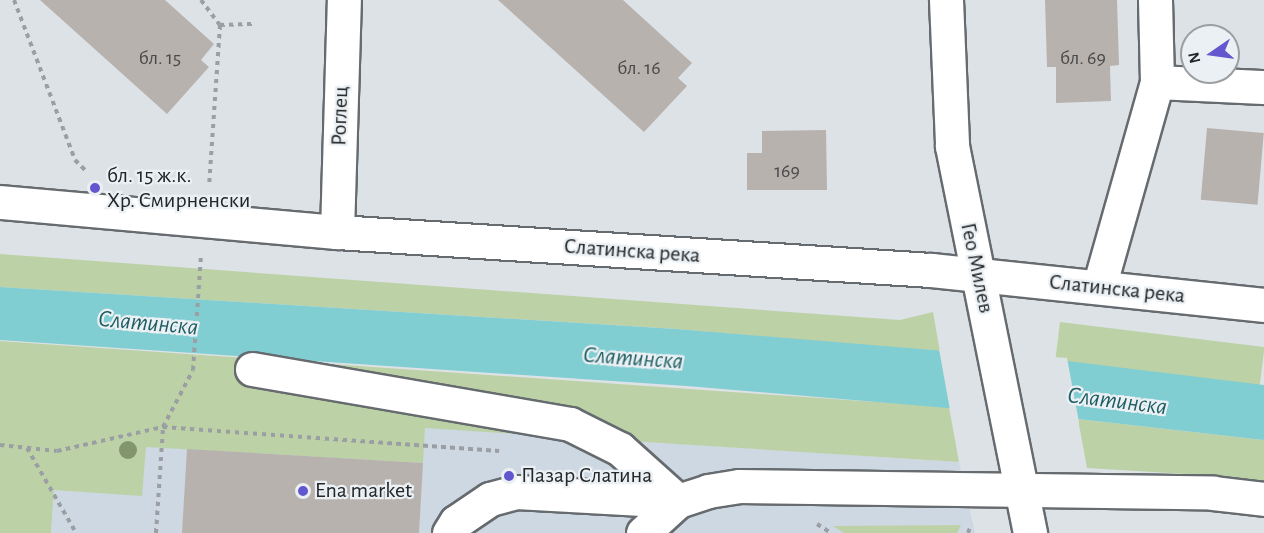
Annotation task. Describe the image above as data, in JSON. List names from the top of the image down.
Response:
{
  "streets": {
    "street": ["Роглец", "Слатинска река", "Гео Милев"]
  },
  "crossings": [
    ["Роглец", "Слатинска река"],
    ["Слатинска река", "Гео Милев"]
  ],
  "water": ["Слатинска"],
  "places": ["бл. 15 ж.к. Хр. Смирненски", "Пазар Слатина", "Ena market"],
  "house_numbers": [
    "бл. 15",
    "бл. 69",
    "бл. 16",
    "169"
  ],
  "north": "left"
}
